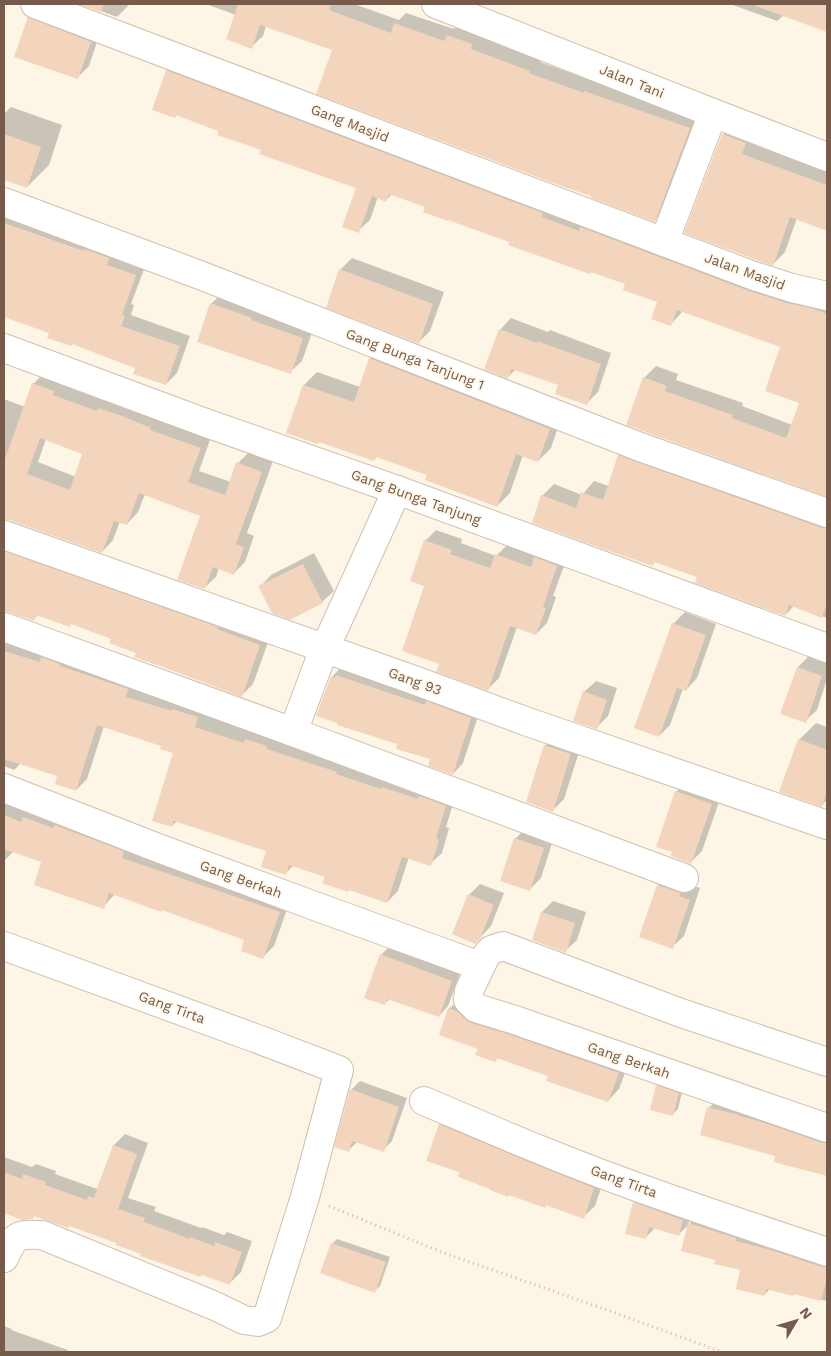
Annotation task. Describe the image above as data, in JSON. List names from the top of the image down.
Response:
{
  "streets": {
    "street": [
      "Jalan Tani",
      "Gang Masjid",
      "Jalan Masjid",
      "Gang Bunga Tanjung 1",
      "Gang Bunga Tanjung",
      "Gang 93",
      "Gang Berkah",
      "Gang Tirta"
    ]
  },
  "crossings": [
    ["Gang Masjid", "Jalan Masjid"]
  ],
  "north": "top right"
}
